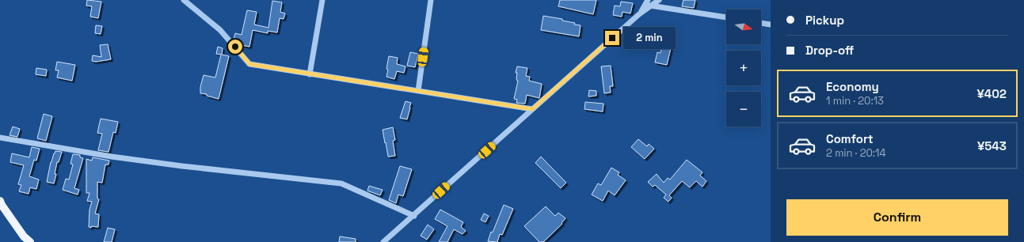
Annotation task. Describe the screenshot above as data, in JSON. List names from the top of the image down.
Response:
{
  "north": "right",
  "page": {
    "banner": ["Pickup", "Drop-off"],
    "map_buttons": ["+", "−"],
    "bubble": "2 min",
    "list": [
      {
        "name": "Economy",
        "note": "1 min · 20:13",
        "value": "¥402"
      },
      {
        "name": "Comfort",
        "note": "2 min · 20:14",
        "value": "¥543"
      }
    ],
    "buttons": "Confirm"
  }
}
